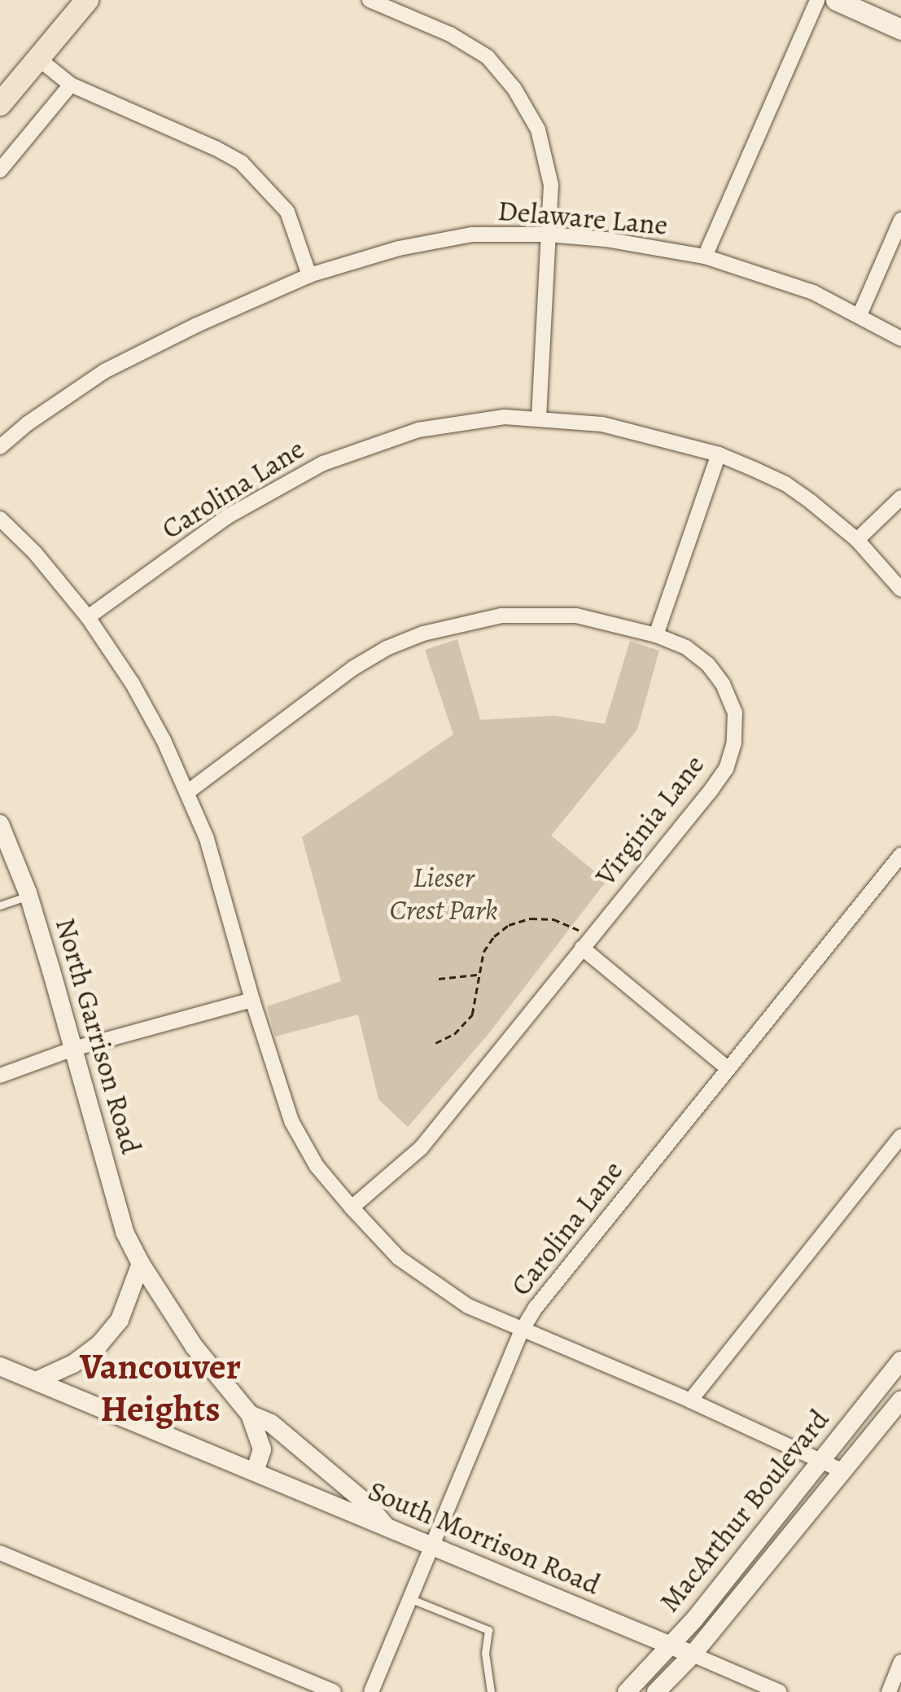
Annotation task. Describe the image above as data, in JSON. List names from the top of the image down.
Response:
{
  "streets": {
    "street": [
      "Delaware Lane",
      "Carolina Lane",
      "Virginia Lane",
      "North Garrison Road",
      "MacArthur Boulevard",
      "South Morrison Road"
    ]
  },
  "crossings": [
    ["Carolina Lane", "South Morrison Road"],
    ["MacArthur Boulevard", "South Morrison Road"]
  ],
  "districts": ["Vancouver Heights"],
  "parks": ["Lieser Crest Park"]
}
